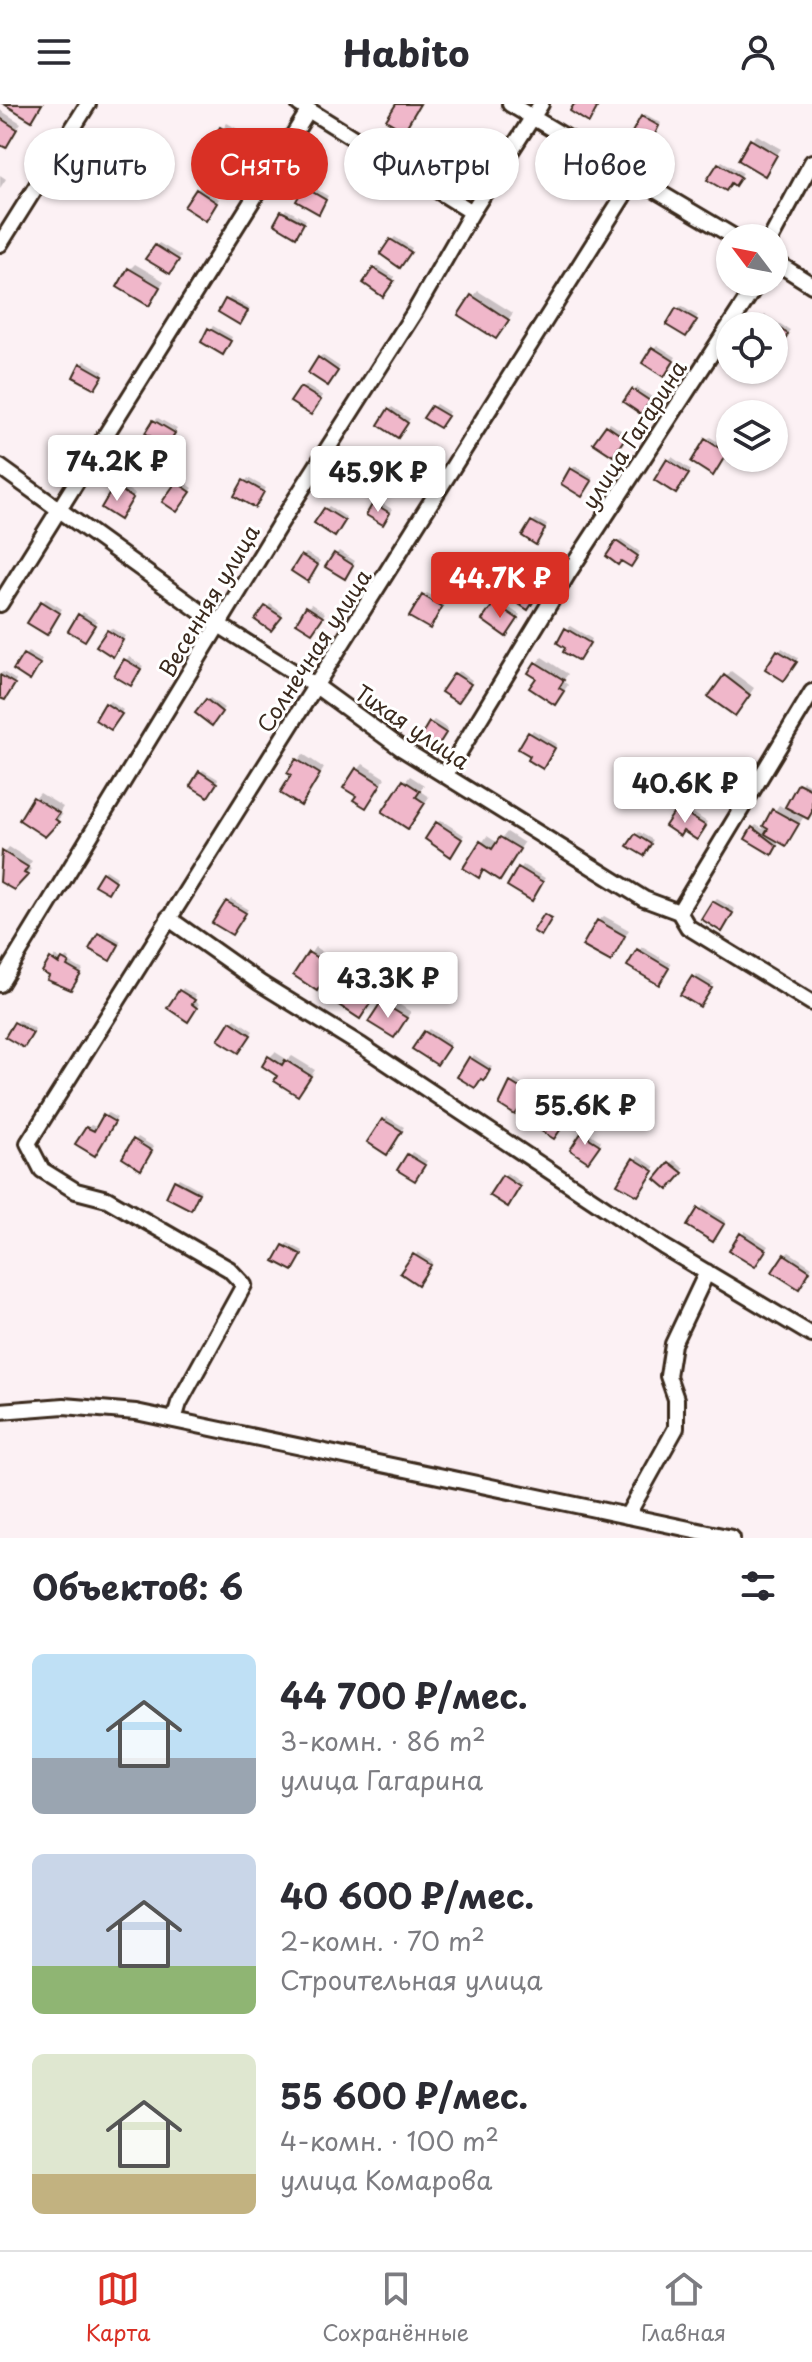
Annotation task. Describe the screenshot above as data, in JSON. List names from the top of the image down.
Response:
{
  "streets": {
    "street": [
      "улица Гагарина",
      "Весенняя улица",
      "Солнечная улица",
      "Тихая улица"
    ]
  },
  "crossings": [
    ["улица Гагарина", "Тихая улица"],
    ["Весенняя улица", "Тихая улица"],
    ["Солнечная улица", "Тихая улица"]
  ],
  "north": "top left",
  "page": {
    "header": "Habito",
    "chip": [
      "Купить",
      "Снять",
      "Фильтры",
      "Новое"
    ],
    "price": [
      "74.2K ₽",
      "45.9K ₽",
      "44.7K ₽",
      "40.6K ₽",
      "43.3K ₽",
      "55.6K ₽"
    ],
    "heading": "Объектов: 6",
    "list": [
      {
        "name": "44 700 ₽/мес.",
        "note": "3-комн. · 86 m² · улица Гагарина"
      },
      {
        "name": "40 600 ₽/мес.",
        "note": "2-комн. · 70 m² · Строительная улица"
      },
      {
        "name": "55 600 ₽/мес.",
        "note": "4-комн. · 100 m² · улица Комарова"
      }
    ],
    "tabs": ["Карта", "Сохранённые", "Главная"]
  }
}
